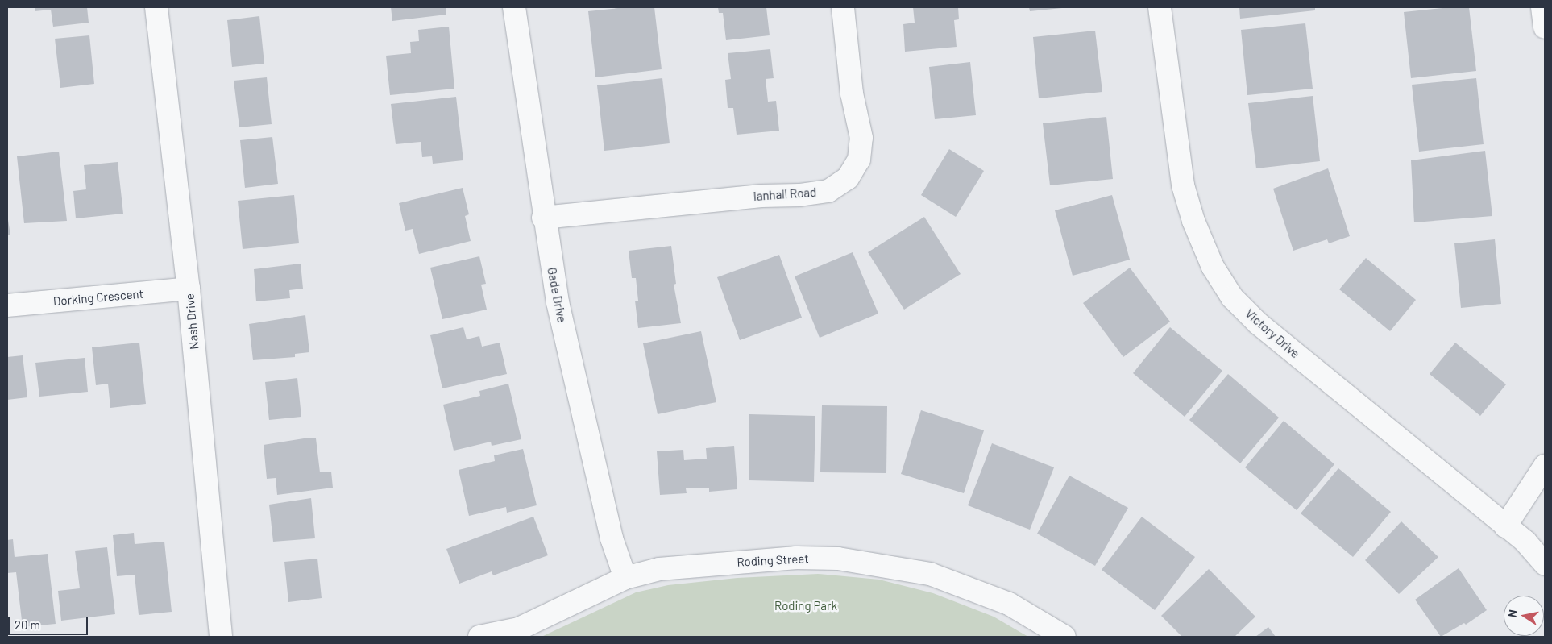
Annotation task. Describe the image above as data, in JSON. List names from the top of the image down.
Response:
{
  "streets": {
    "street": [
      "Ianhall Road",
      "Gade Drive",
      "Dorking Crescent",
      "Nash Drive",
      "Victory Drive",
      "Roding Street"
    ]
  },
  "crossings": [
    ["Ianhall Road", "Gade Drive"],
    ["Gade Drive", "Roding Street"],
    ["Dorking Crescent", "Nash Drive"]
  ],
  "parks": ["Roding Park"],
  "scale_bar": "20 m",
  "north": "left"
}
